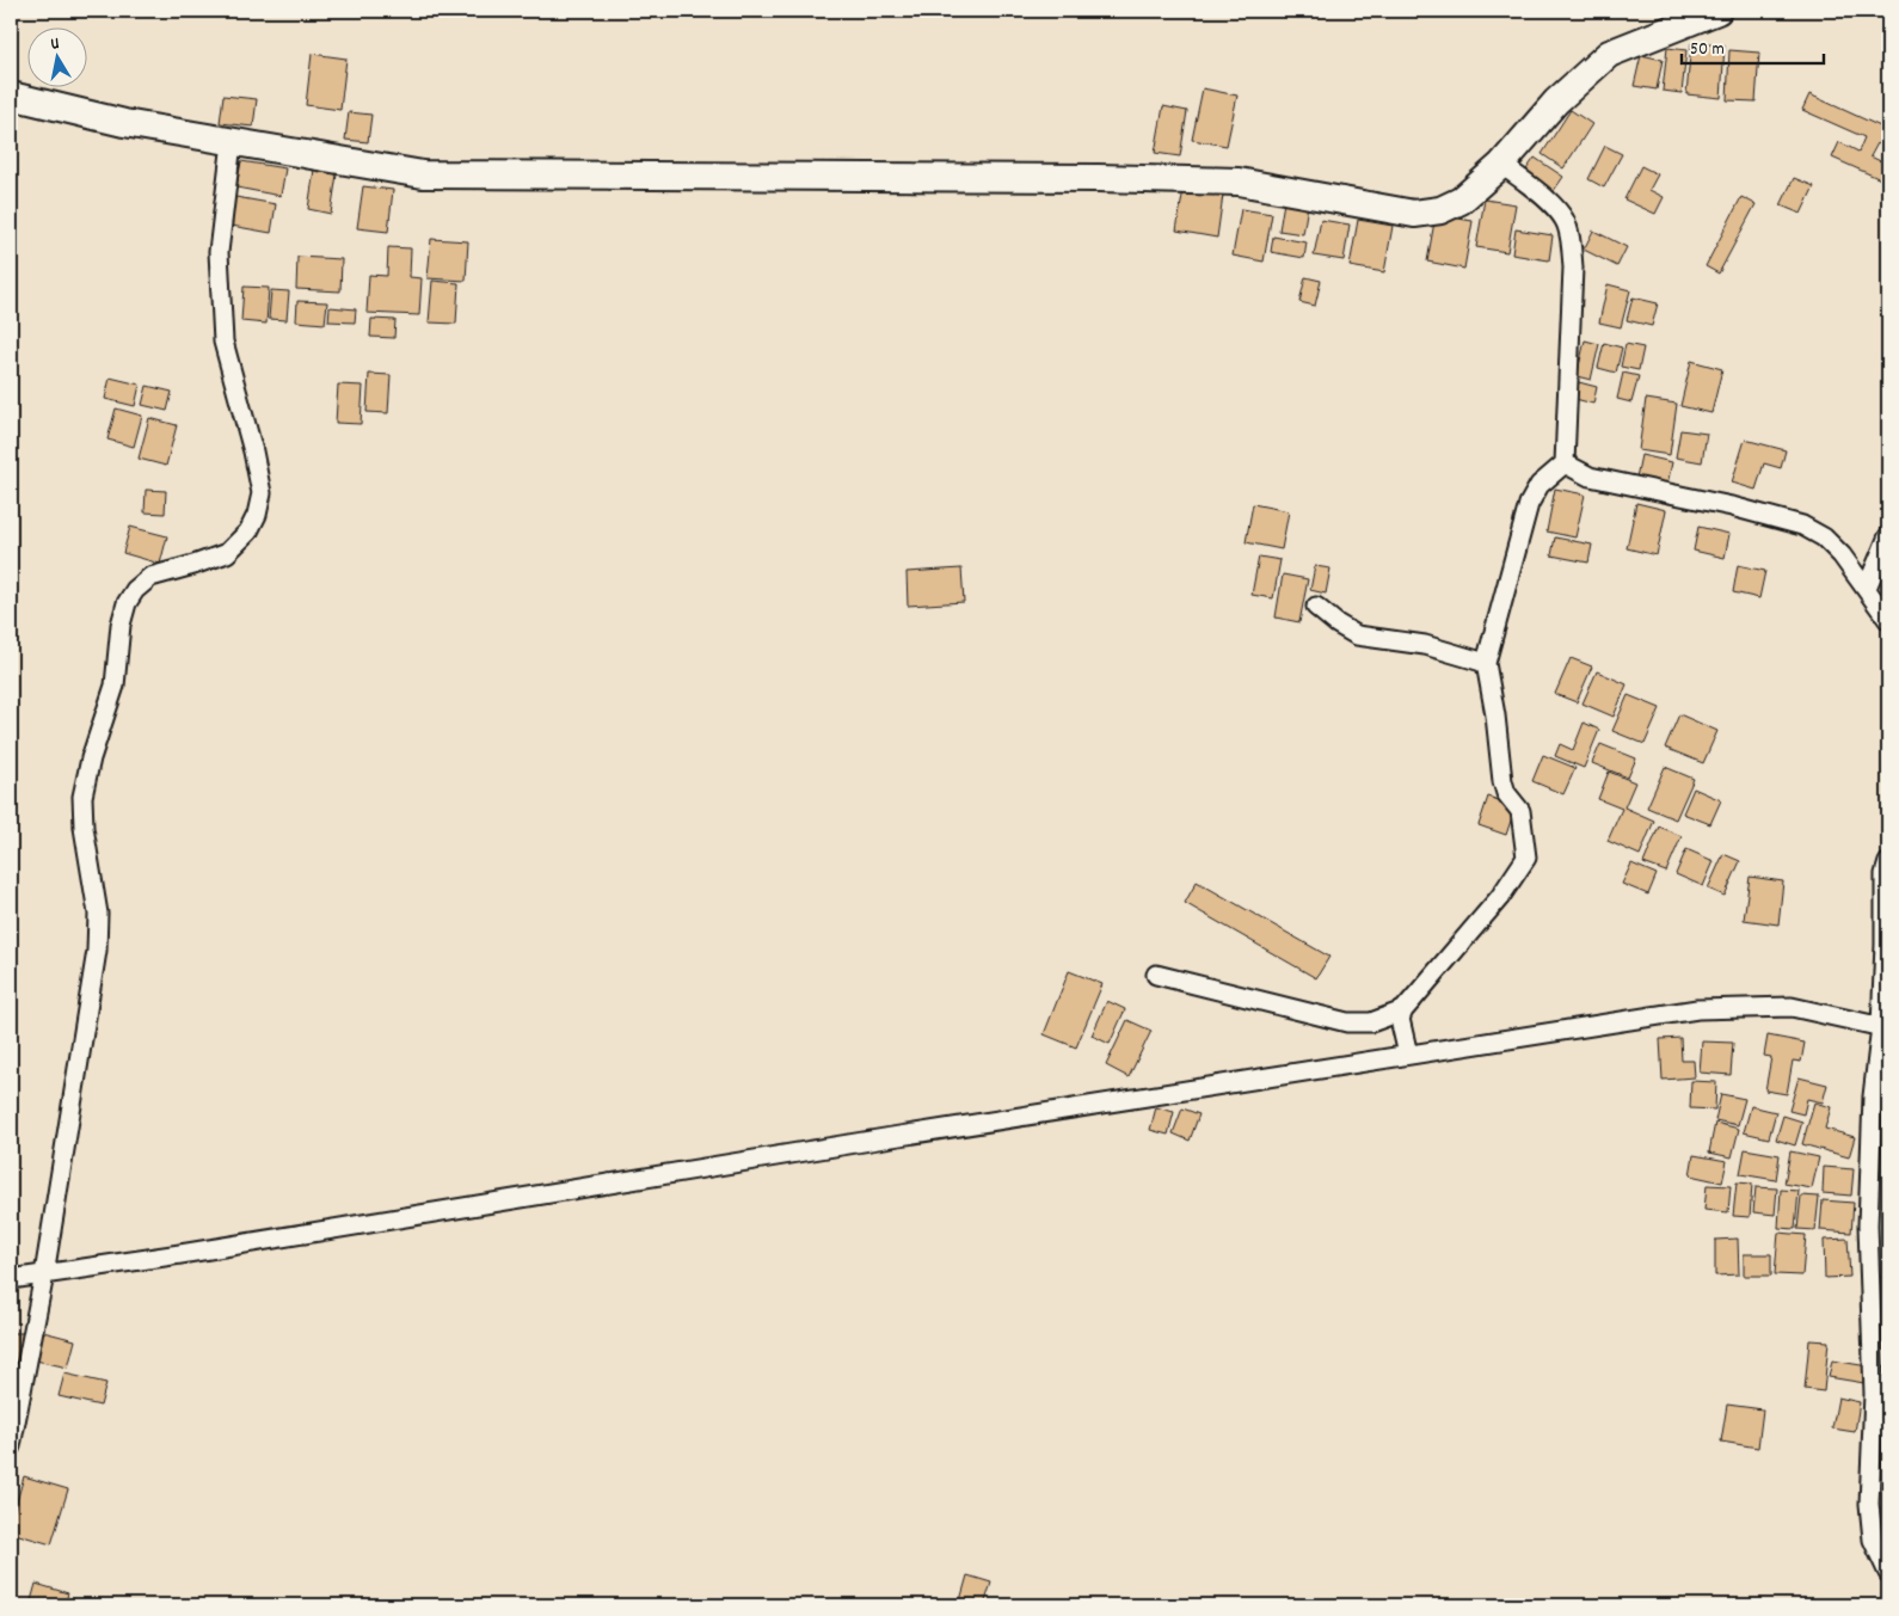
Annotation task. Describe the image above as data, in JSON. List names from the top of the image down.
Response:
{
  "scale_bar": "50 m",
  "north": "top"
}
